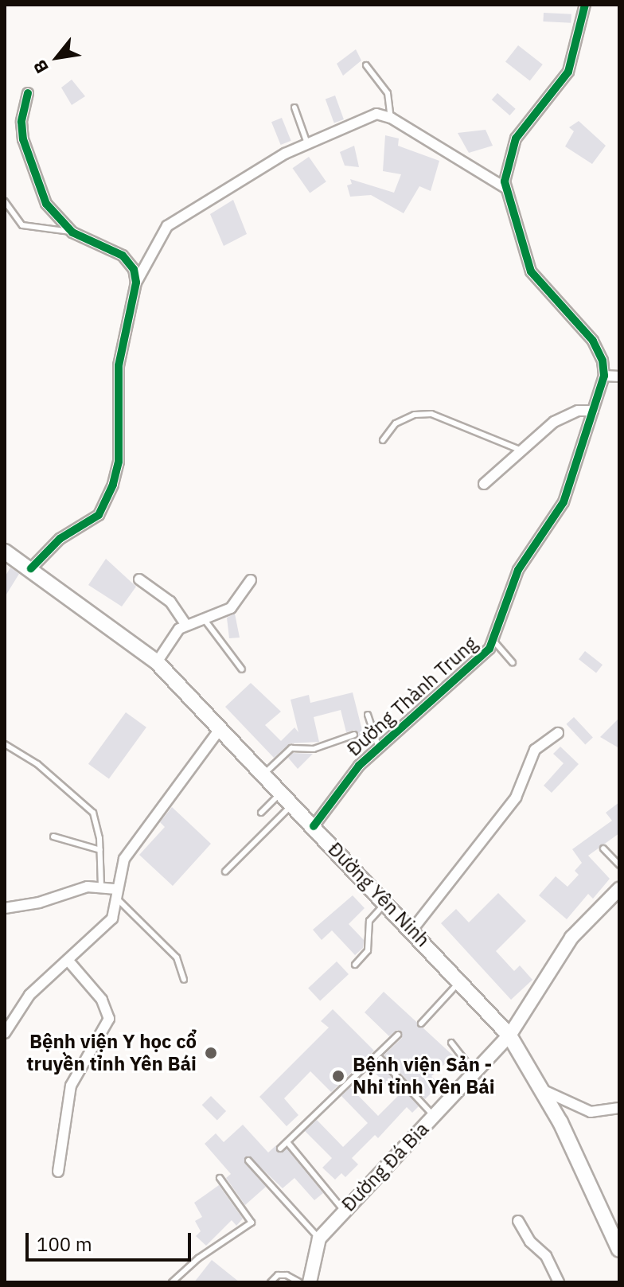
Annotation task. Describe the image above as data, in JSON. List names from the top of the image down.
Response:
{
  "streets": {
    "main road": ["Đường Yên Ninh"],
    "street": ["Đường Thành Trung", "Đường Đá Bia"]
  },
  "crossings": [
    ["Đường Thành Trung", "Đường Yên Ninh"],
    ["Đường Yên Ninh", "Đường Đá Bia"]
  ],
  "places": ["Bệnh viện Y học cổ truyền tỉnh Yên Bái", "Bệnh viện Sản - Nhi tỉnh Yên Bái"],
  "scale_bar": "100 m",
  "north": "bottom left"
}
